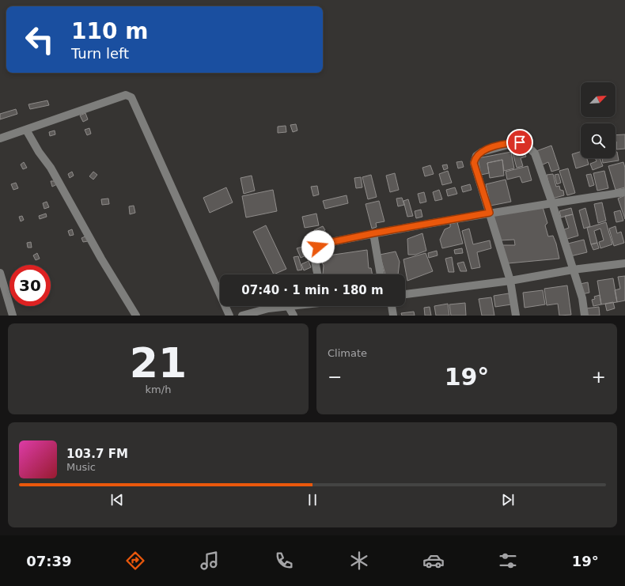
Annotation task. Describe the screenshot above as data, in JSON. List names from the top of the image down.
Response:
{
  "north": "top right",
  "page": {
    "turn": ["110 m", "Turn left"],
    "limit": "30",
    "trip": "07:40 · 1 min · 180 m",
    "tile": [
      ["21", "km/h"],
      "Climate"
    ],
    "heat": ["−", "19°", "+"],
    "song": ["103.7 FM", "Music"],
    "tabs": ["07:39", "19°"]
  }
}
